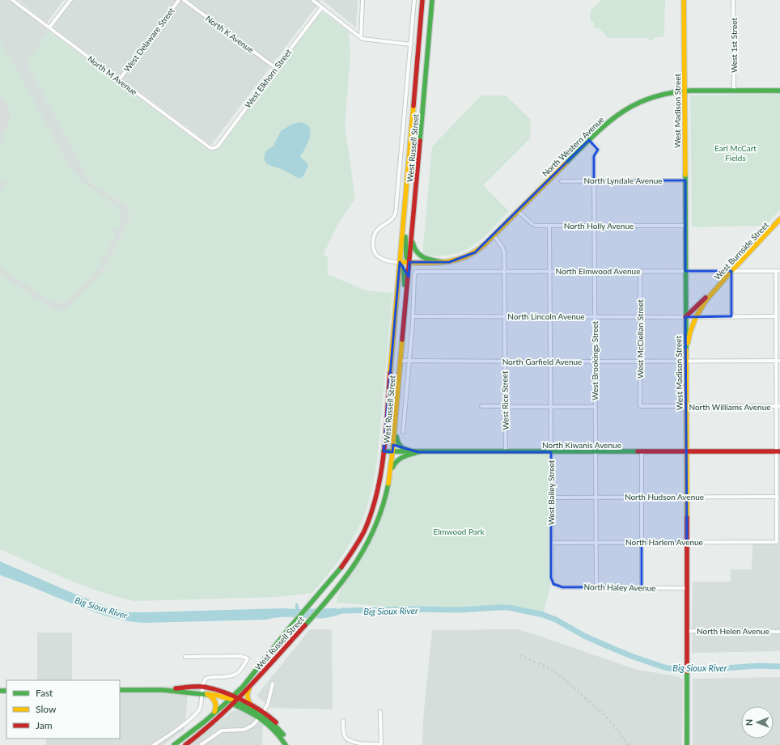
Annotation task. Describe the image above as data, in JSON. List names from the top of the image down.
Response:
{
  "streets": {
    "main road": [
      "West Madison Street",
      "North Western Avenue",
      "West Russell Street",
      "West Burnside Street",
      "North Kiwanis Avenue"
    ],
    "street": [
      "North K Avenue",
      "West Delaware Street",
      "West 1st Street",
      "North M Avenue",
      "West Elkhorn Street",
      "North Lyndale Avenue",
      "North Holly Avenue",
      "North Elmwood Avenue",
      "North Lincoln Avenue",
      "West McClellan Street",
      "West Brookings Street",
      "North Garfield Avenue",
      "West Rice Street",
      "North Williams Avenue",
      "West Bailey Street",
      "North Hudson Avenue",
      "North Harlem Avenue",
      "North Haley Avenue",
      "North Helen Avenue"
    ]
  },
  "crossings": [
    ["North K Avenue", "West Elkhorn Street"],
    ["West Delaware Street", "North M Avenue"],
    ["West 1st Street", "North Western Avenue"],
    ["North M Avenue", "West Elkhorn Street"],
    ["West Madison Street", "North Western Avenue"],
    ["West Madison Street", "North Lyndale Avenue"],
    ["West Madison Street", "North Holly Avenue"],
    ["West Madison Street", "West Burnside Street"],
    ["West Madison Street", "North Elmwood Avenue"],
    ["West Madison Street", "North Lincoln Avenue"],
    ["West Madison Street", "North Garfield Avenue"],
    ["West Madison Street", "North Williams Avenue"],
    ["West Madison Street", "North Kiwanis Avenue"],
    ["West Madison Street", "North Hudson Avenue"],
    ["West Madison Street", "North Harlem Avenue"],
    ["West Madison Street", "North Haley Avenue"],
    ["West Madison Street", "North Helen Avenue"],
    ["North Western Avenue", "West Russell Street"],
    ["North Western Avenue", "North Holly Avenue"],
    ["North Western Avenue", "West Brookings Street"],
    ["North Western Avenue", "West Rice Street"],
    ["West Russell Street", "North Elmwood Avenue"],
    ["West Russell Street", "North Lincoln Avenue"],
    ["West Russell Street", "North Garfield Avenue"],
    ["West Russell Street", "North Kiwanis Avenue"],
    ["North Lyndale Avenue", "West Brookings Street"],
    ["North Holly Avenue", "West Brookings Street"],
    ["North Holly Avenue", "West Bailey Street"],
    ["West Burnside Street", "North Elmwood Avenue"],
    ["West Burnside Street", "North Lincoln Avenue"],
    ["North Elmwood Avenue", "West McClellan Street"],
    ["North Elmwood Avenue", "West Brookings Street"],
    ["North Elmwood Avenue", "West Rice Street"],
    ["North Elmwood Avenue", "West Bailey Street"],
    ["North Lincoln Avenue", "West McClellan Street"],
    ["North Lincoln Avenue", "West Brookings Street"],
    ["North Lincoln Avenue", "West Rice Street"],
    ["North Lincoln Avenue", "West Bailey Street"],
    ["West McClellan Street", "North Garfield Avenue"],
    ["West McClellan Street", "North Williams Avenue"],
    ["West Brookings Street", "North Garfield Avenue"],
    ["West Brookings Street", "North Kiwanis Avenue"],
    ["West Brookings Street", "North Hudson Avenue"],
    ["West Brookings Street", "North Harlem Avenue"],
    ["West Brookings Street", "North Haley Avenue"],
    ["North Garfield Avenue", "West Rice Street"],
    ["North Garfield Avenue", "West Bailey Street"],
    ["West Rice Street", "North Kiwanis Avenue"],
    ["North Kiwanis Avenue", "West Bailey Street"],
    ["West Bailey Street", "North Hudson Avenue"],
    ["West Bailey Street", "North Harlem Avenue"],
    ["West Bailey Street", "North Haley Avenue"],
    ["North Hudson Avenue", "North Harlem Avenue"]
  ],
  "water": ["Big Sioux River"],
  "parks": ["Earl McCart Fields", "Elmwood Park"],
  "legend": ["Fast", "Slow", "Jam"],
  "north": "left"
}
